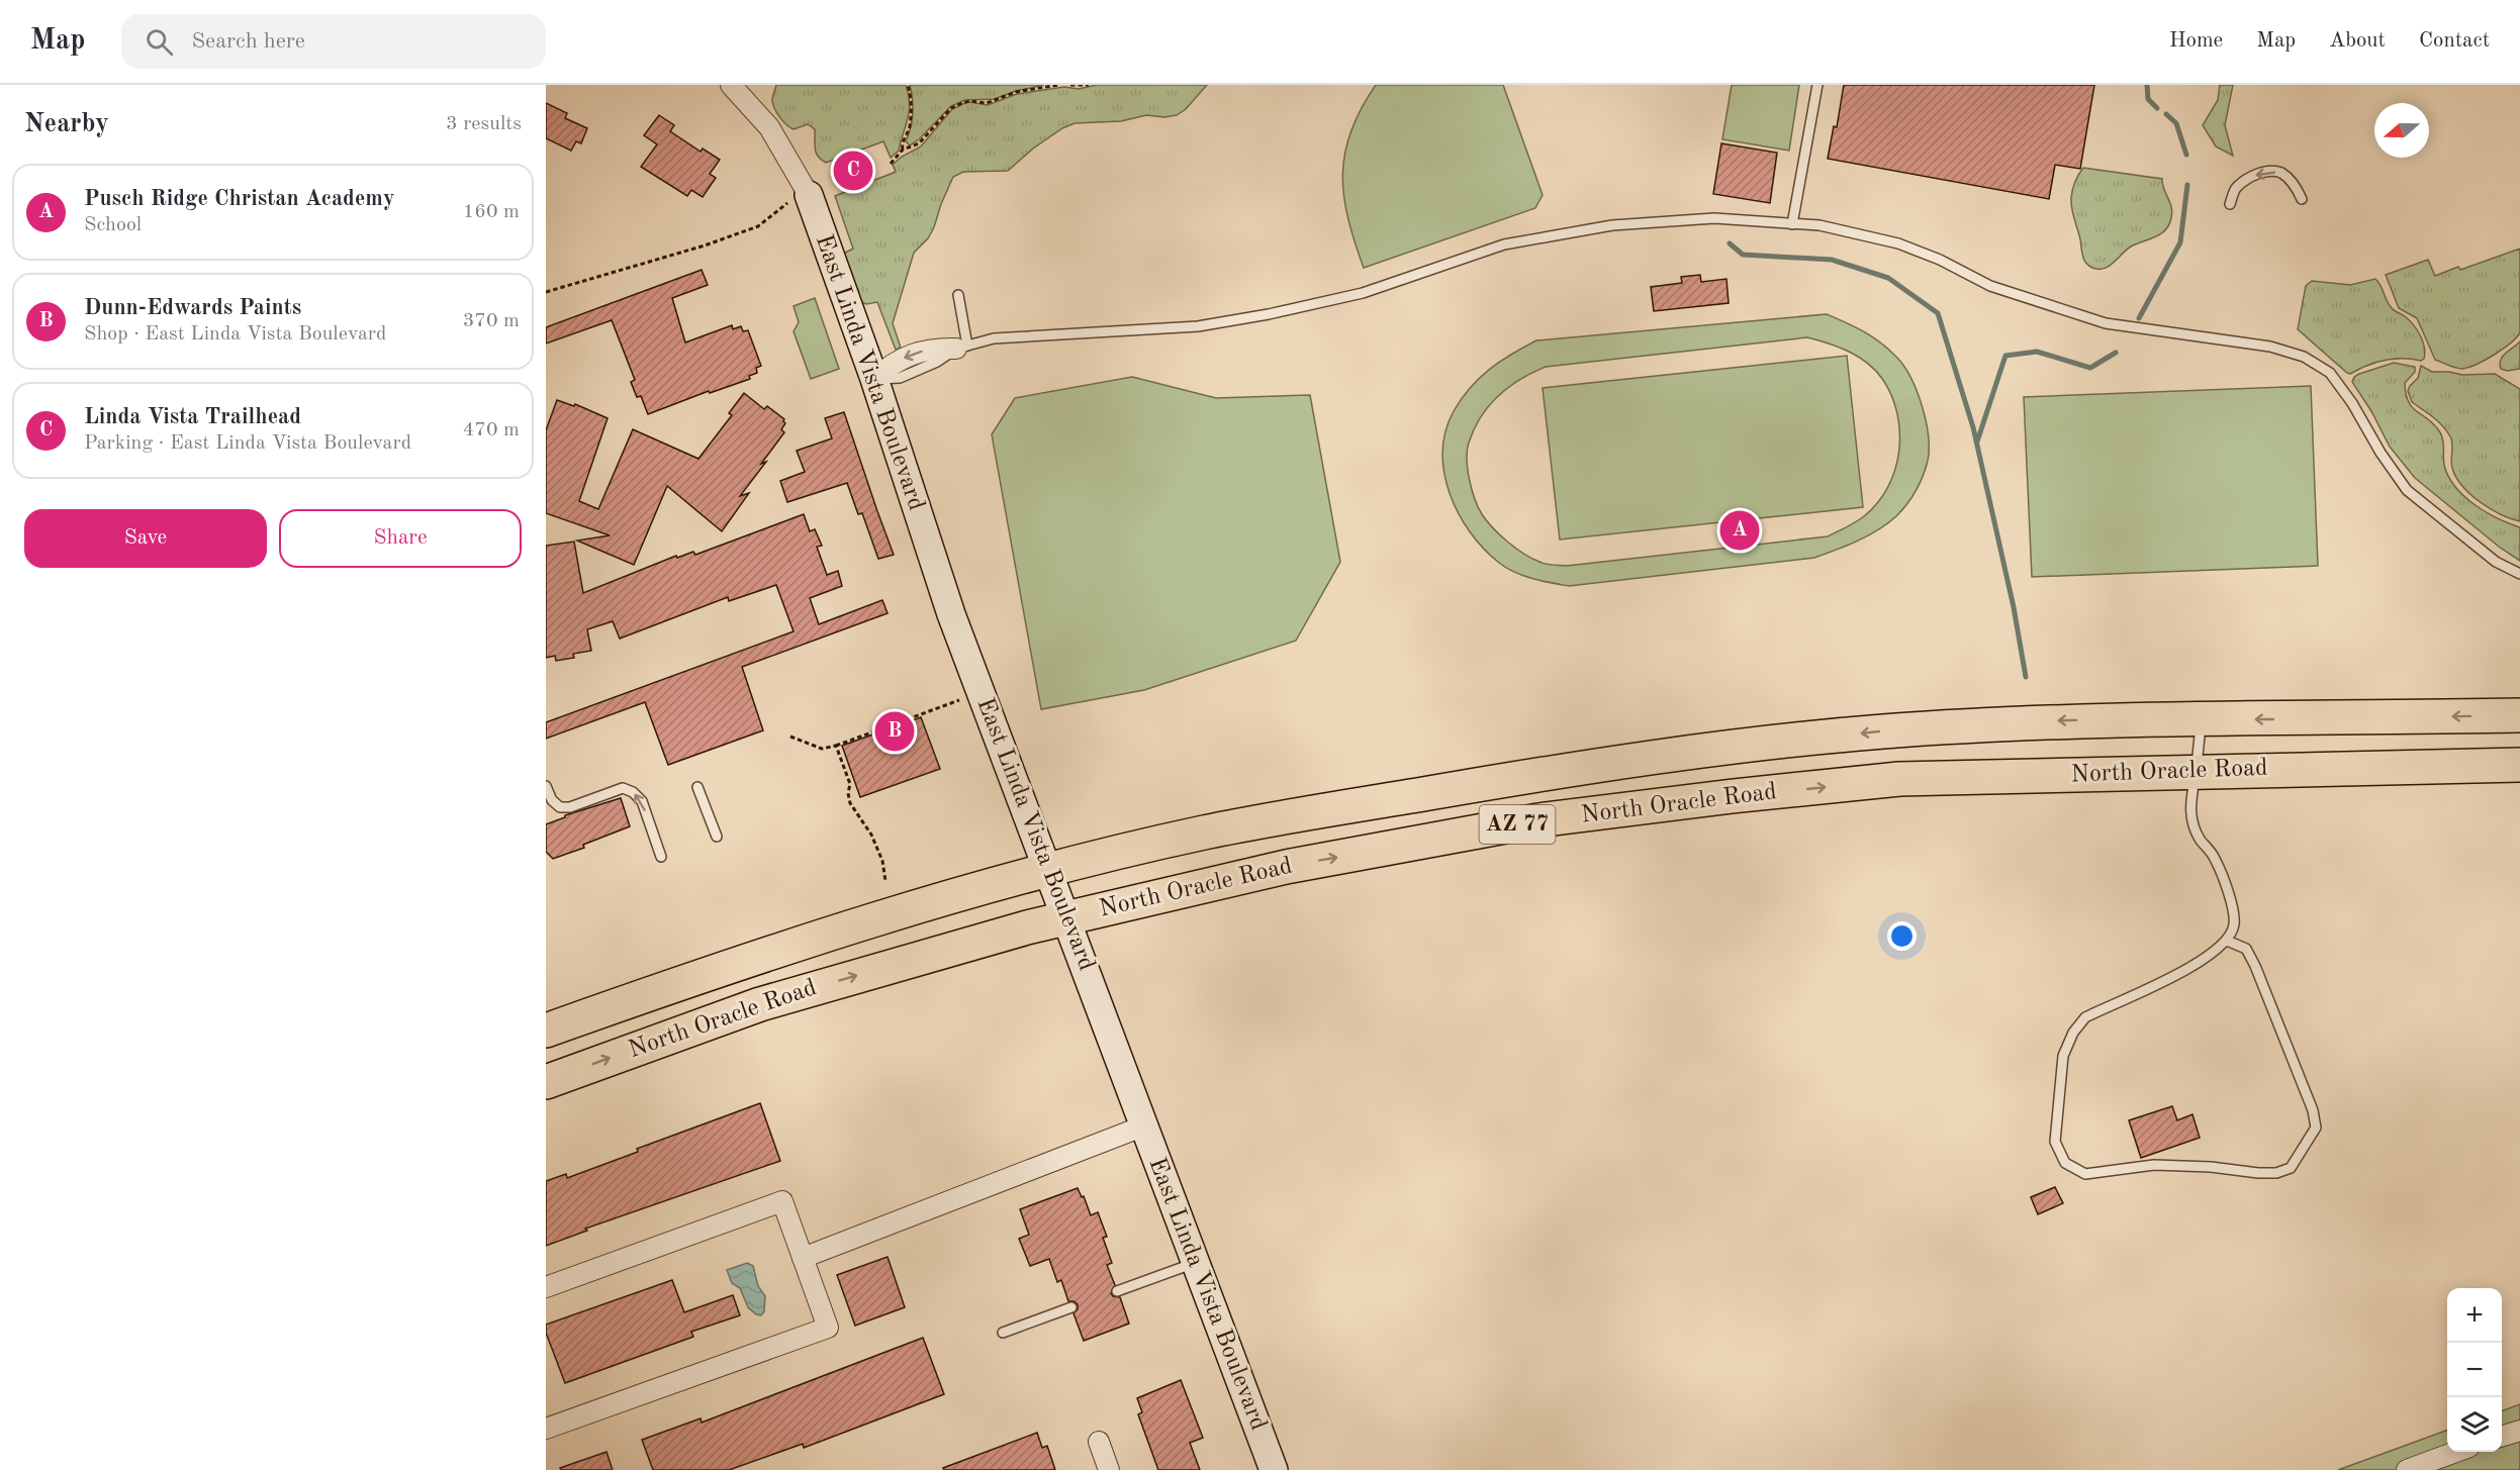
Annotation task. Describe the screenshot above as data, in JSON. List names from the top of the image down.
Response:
{
  "streets": {
    "highway": ["North Oracle Road", "AZ 77"],
    "street": ["East Linda Vista Boulevard"]
  },
  "crossings": [
    ["East Linda Vista Boulevard", "North Oracle Road"]
  ],
  "north": "left",
  "page": {
    "header": "Map",
    "search": "Search here",
    "nav": [
      "Home",
      "Map",
      "About",
      "Contact"
    ],
    "heading": ["Nearby", "3 results"],
    "pins": ["C", "A", "B"],
    "list": [
      {
        "mark": "A",
        "name": "Pusch Ridge Christan Academy",
        "note": "School",
        "value": "160 m"
      },
      {
        "mark": "B",
        "name": "Dunn-Edwards Paints",
        "note": "Shop · East Linda Vista Boulevard",
        "value": "370 m"
      },
      {
        "mark": "C",
        "name": "Linda Vista Trailhead",
        "note": "Parking · East Linda Vista Boulevard",
        "value": "470 m"
      }
    ],
    "buttons": ["Save", "Share"],
    "map_buttons": ["+", "−"]
  }
}
